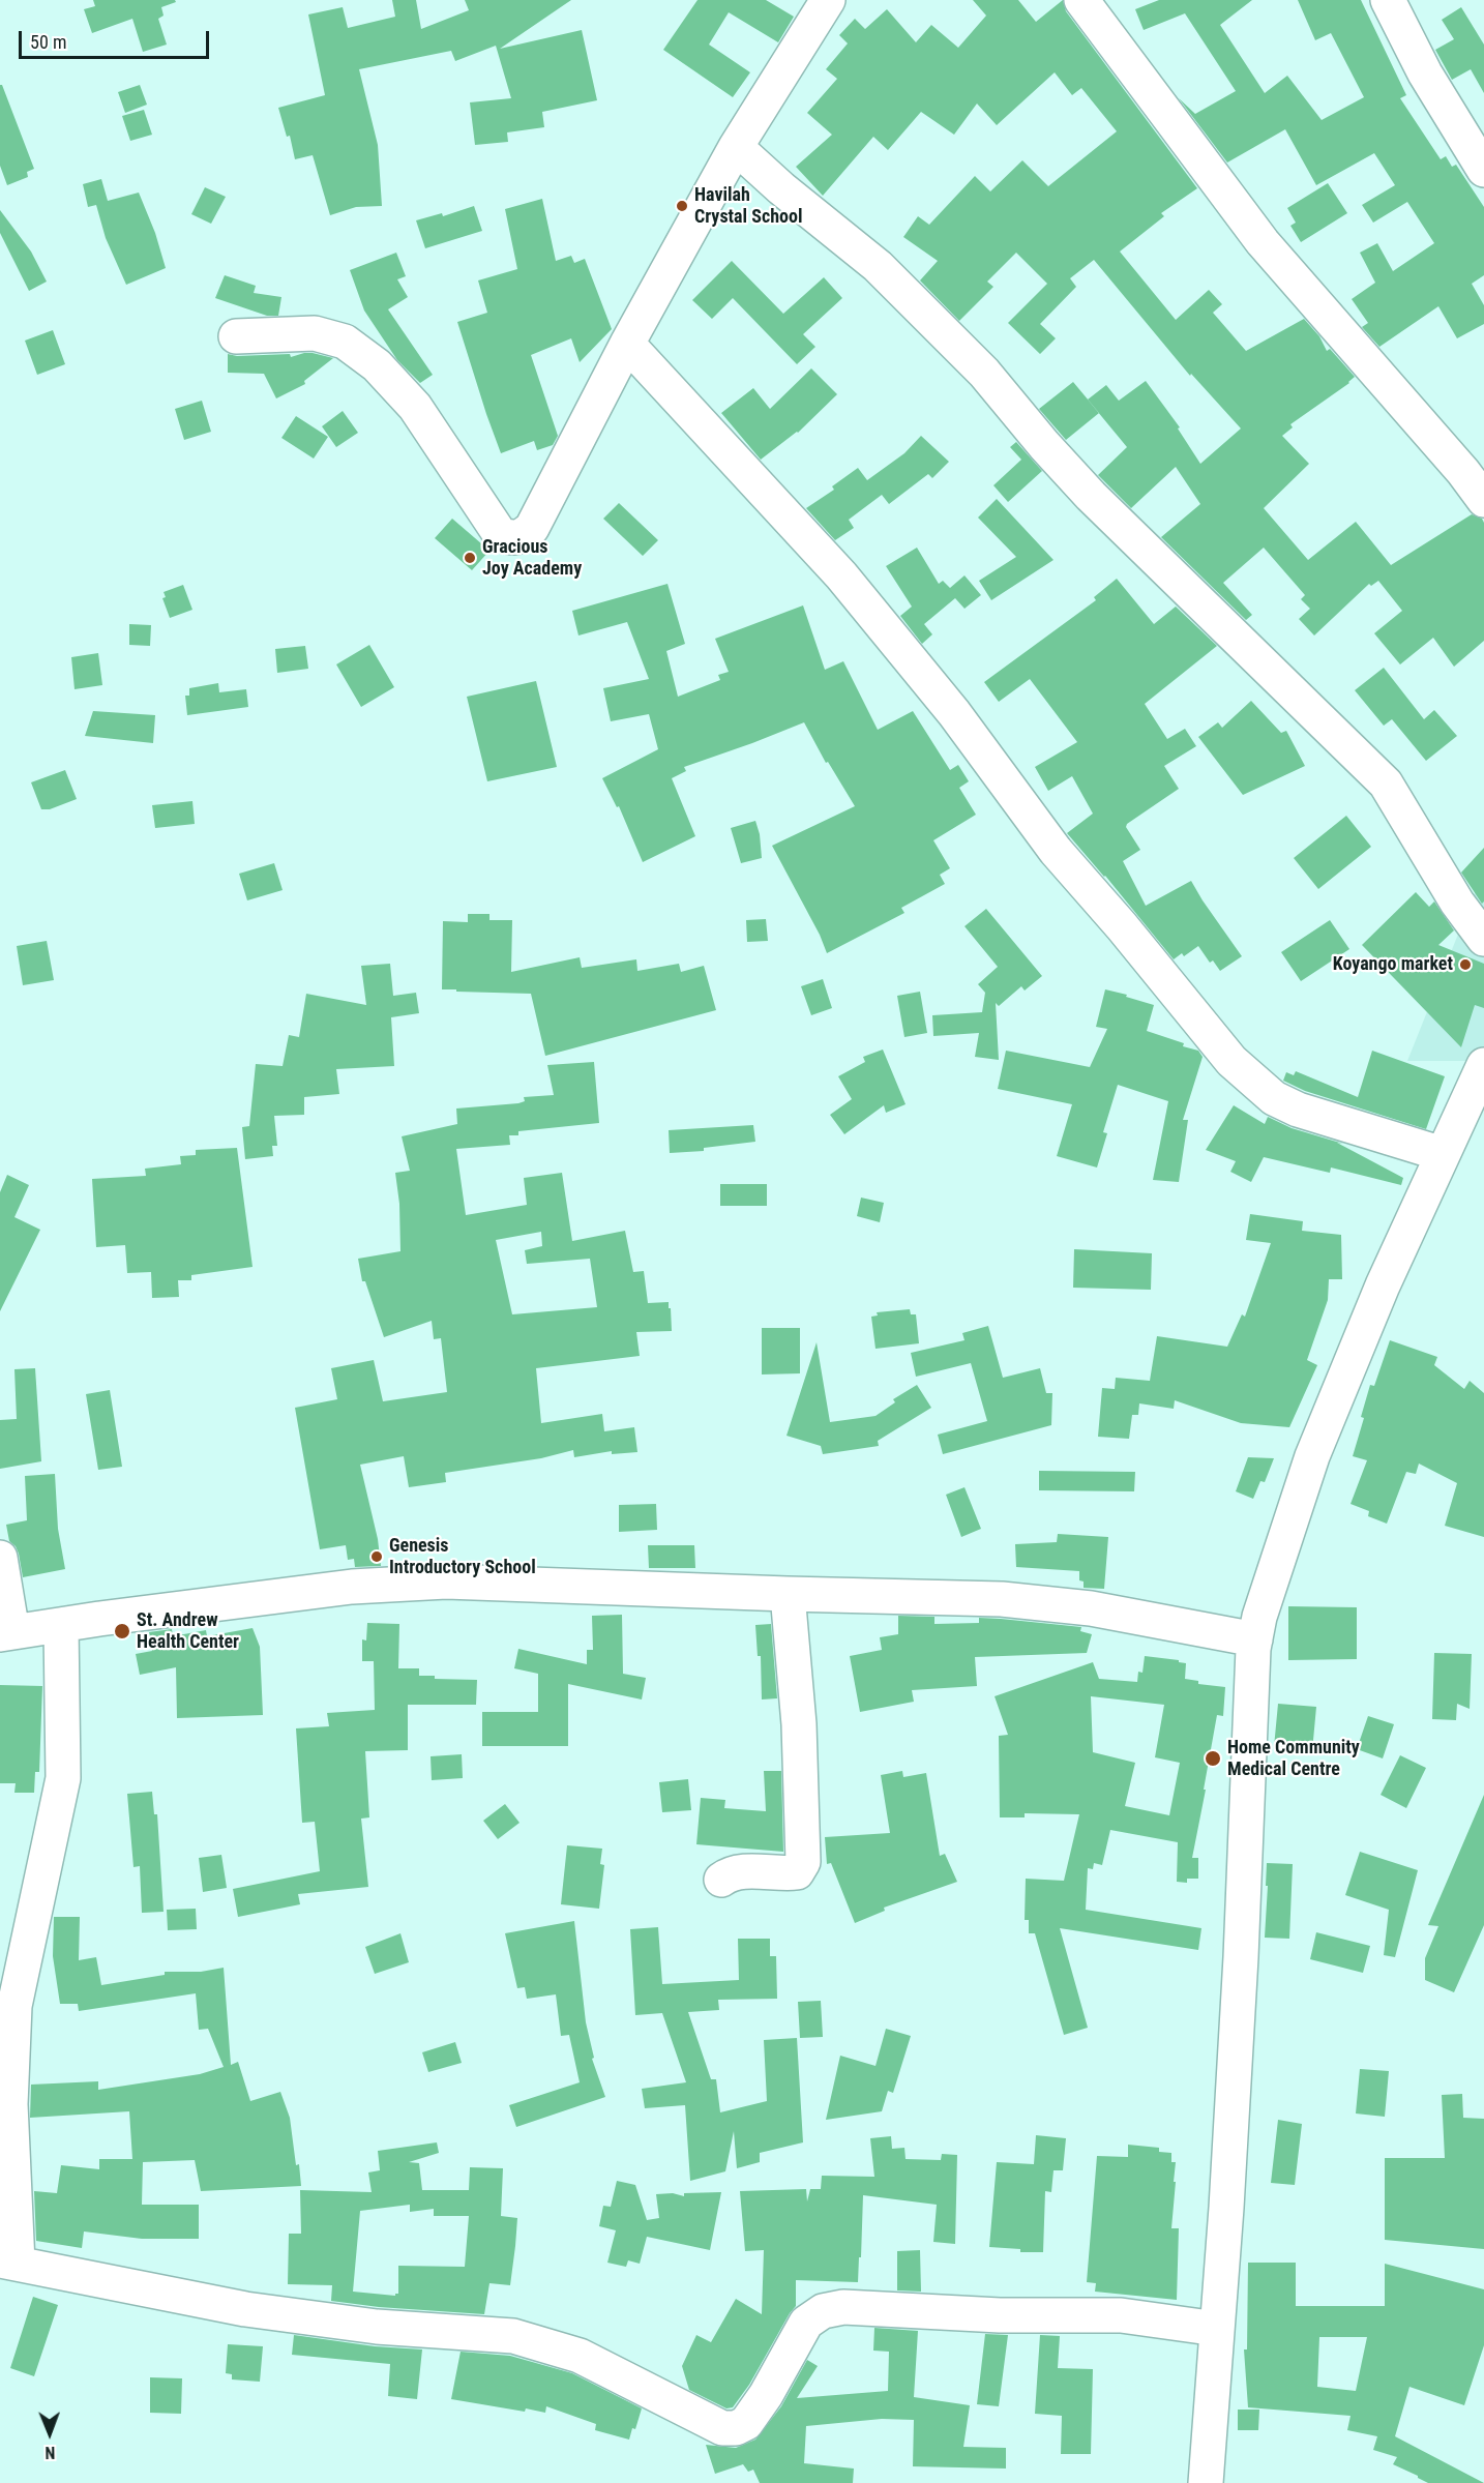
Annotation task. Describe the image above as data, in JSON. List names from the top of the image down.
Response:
{
  "places": [
    "Havilah Crystal School",
    "Gracious Joy Academy",
    "Koyango market",
    "Genesis Introductory School",
    "St. Andrew Health Center",
    "Home Community Medical Centre"
  ],
  "scale_bar": "50 m",
  "north": "bottom"
}
